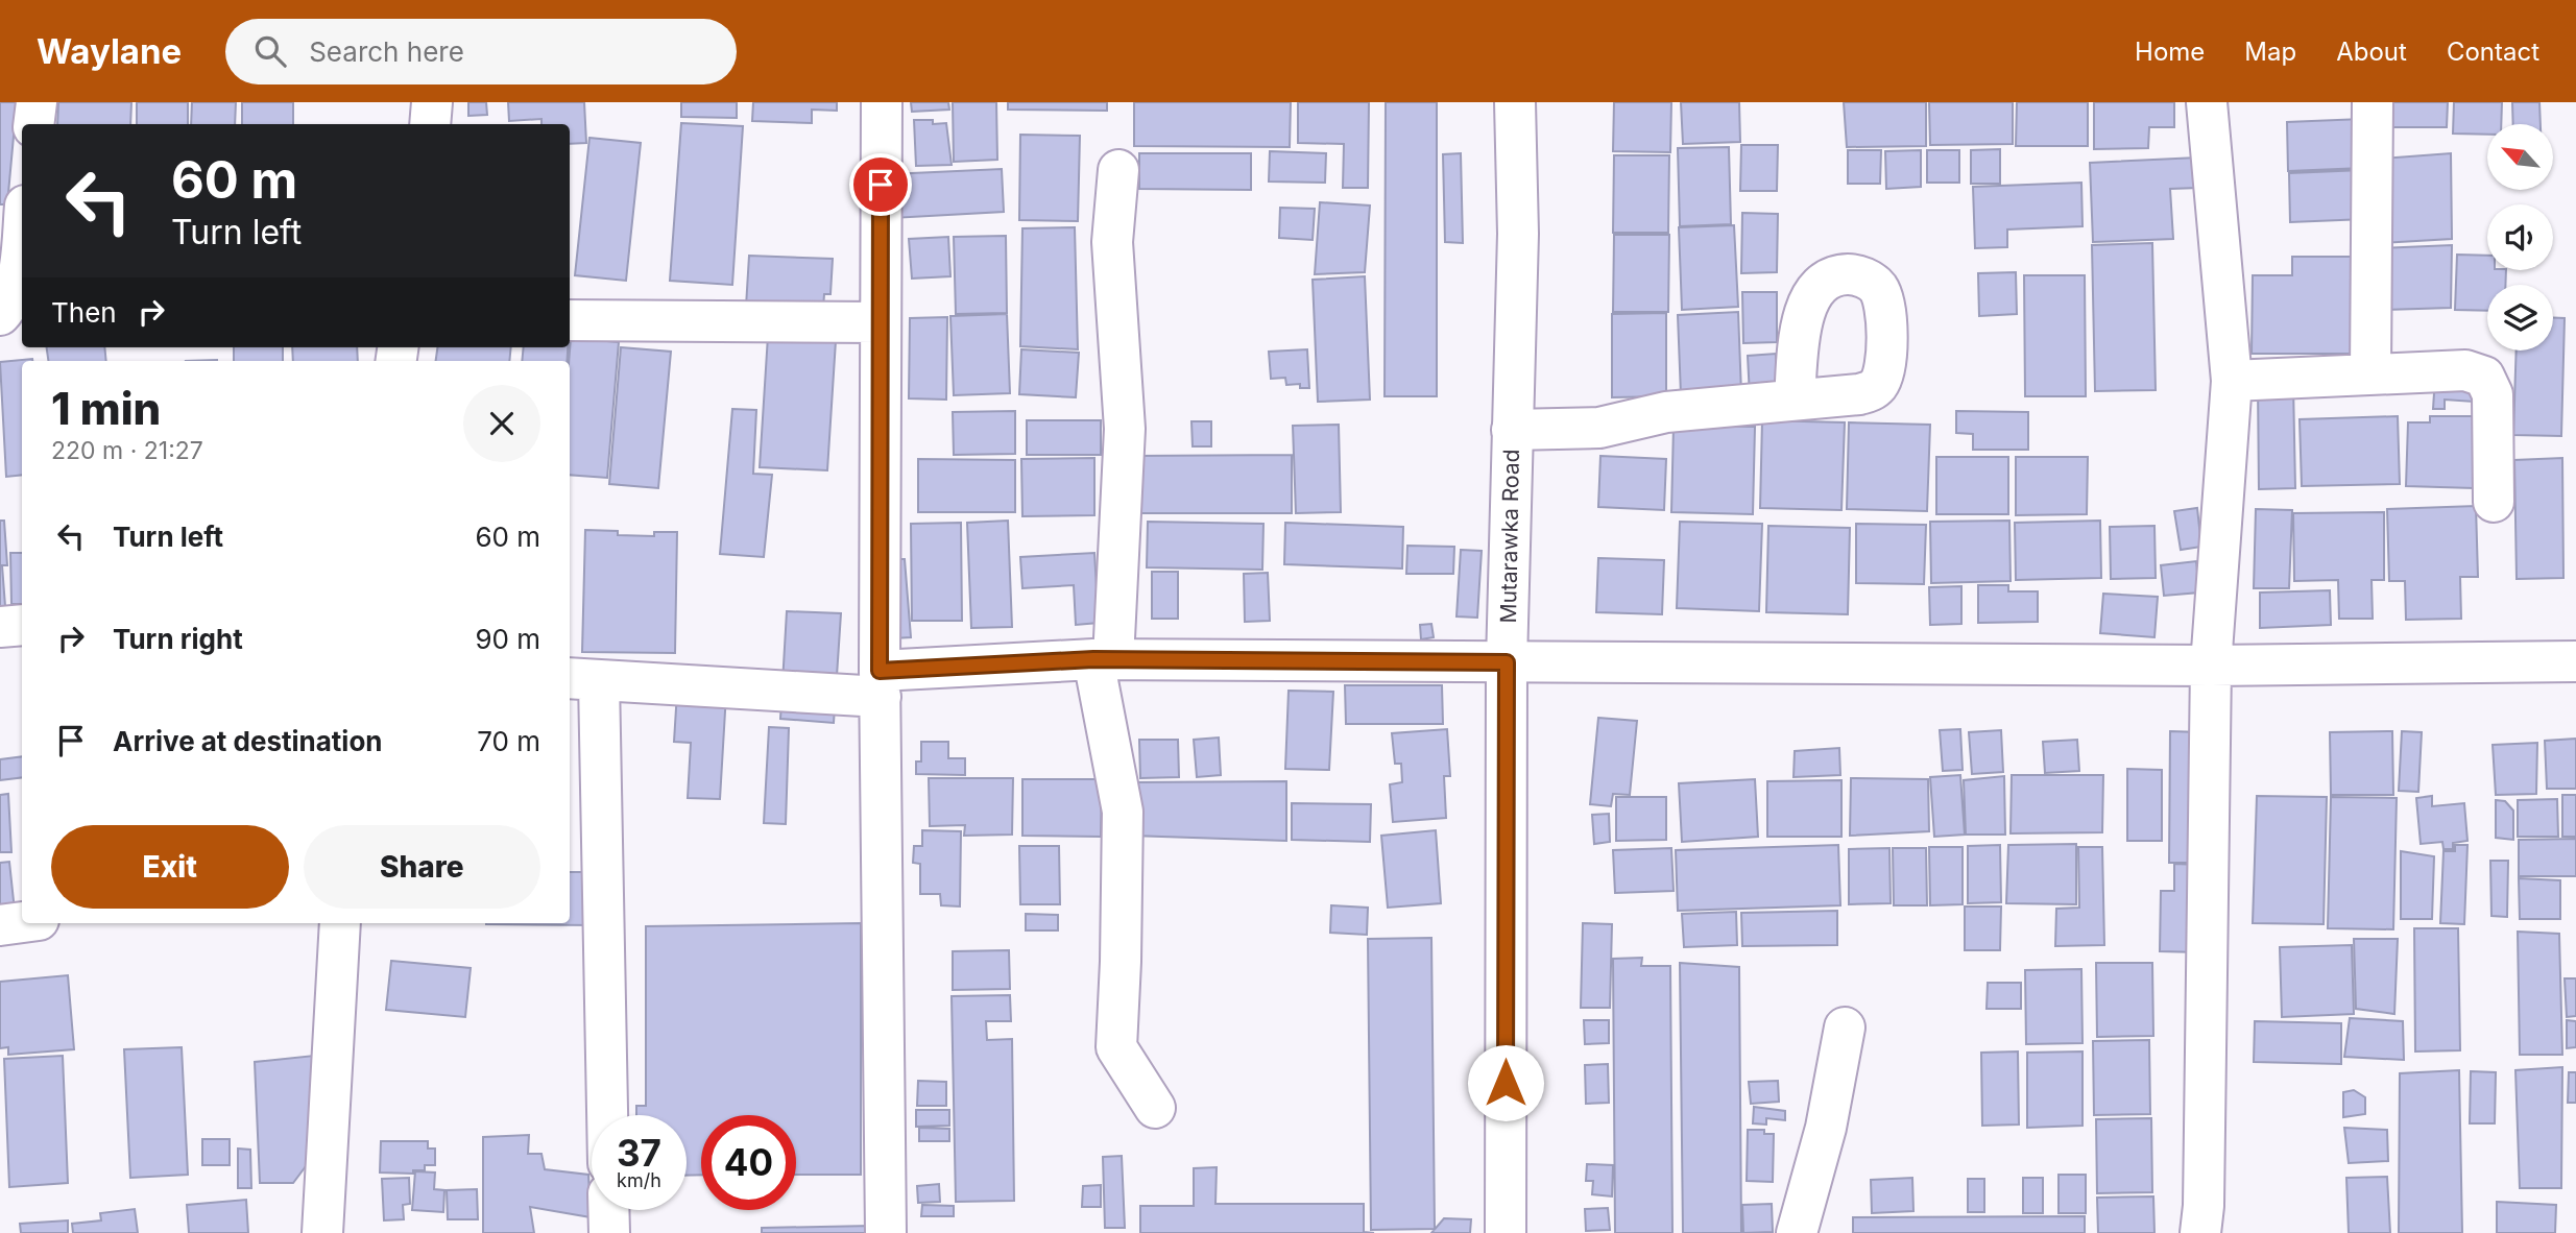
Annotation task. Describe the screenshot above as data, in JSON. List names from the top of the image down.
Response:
{
  "streets": {
    "street": ["Mutarawka Road"]
  },
  "north": "top left",
  "page": {
    "header": "Waylane",
    "search": "Search here",
    "nav": [
      "Home",
      "Map",
      "About",
      "Contact"
    ],
    "turn": ["60 m", "Turn left"],
    "then": "Then",
    "heading": ["1 min", "220 m · 21:27"],
    "list": [
      {
        "name": "Turn left",
        "value": "60 m"
      },
      {
        "name": "Turn right",
        "value": "90 m"
      },
      {
        "name": "Arrive at destination",
        "value": "70 m"
      }
    ],
    "buttons": ["Exit", "Share"],
    "speed": "37 km/h",
    "limit": "40"
  }
}
